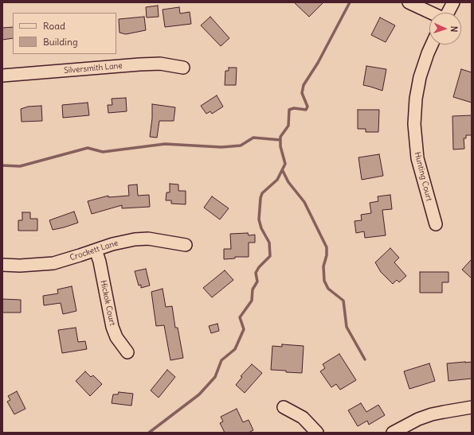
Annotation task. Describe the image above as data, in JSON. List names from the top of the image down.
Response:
{
  "streets": {
    "street": [
      "Silversmith Lane",
      "Hunting Court",
      "Crockett Lane",
      "Hickok Court"
    ]
  },
  "crossings": [
    ["Crockett Lane", "Hickok Court"]
  ],
  "legend": ["Road", "Building"],
  "north": "right"
}
